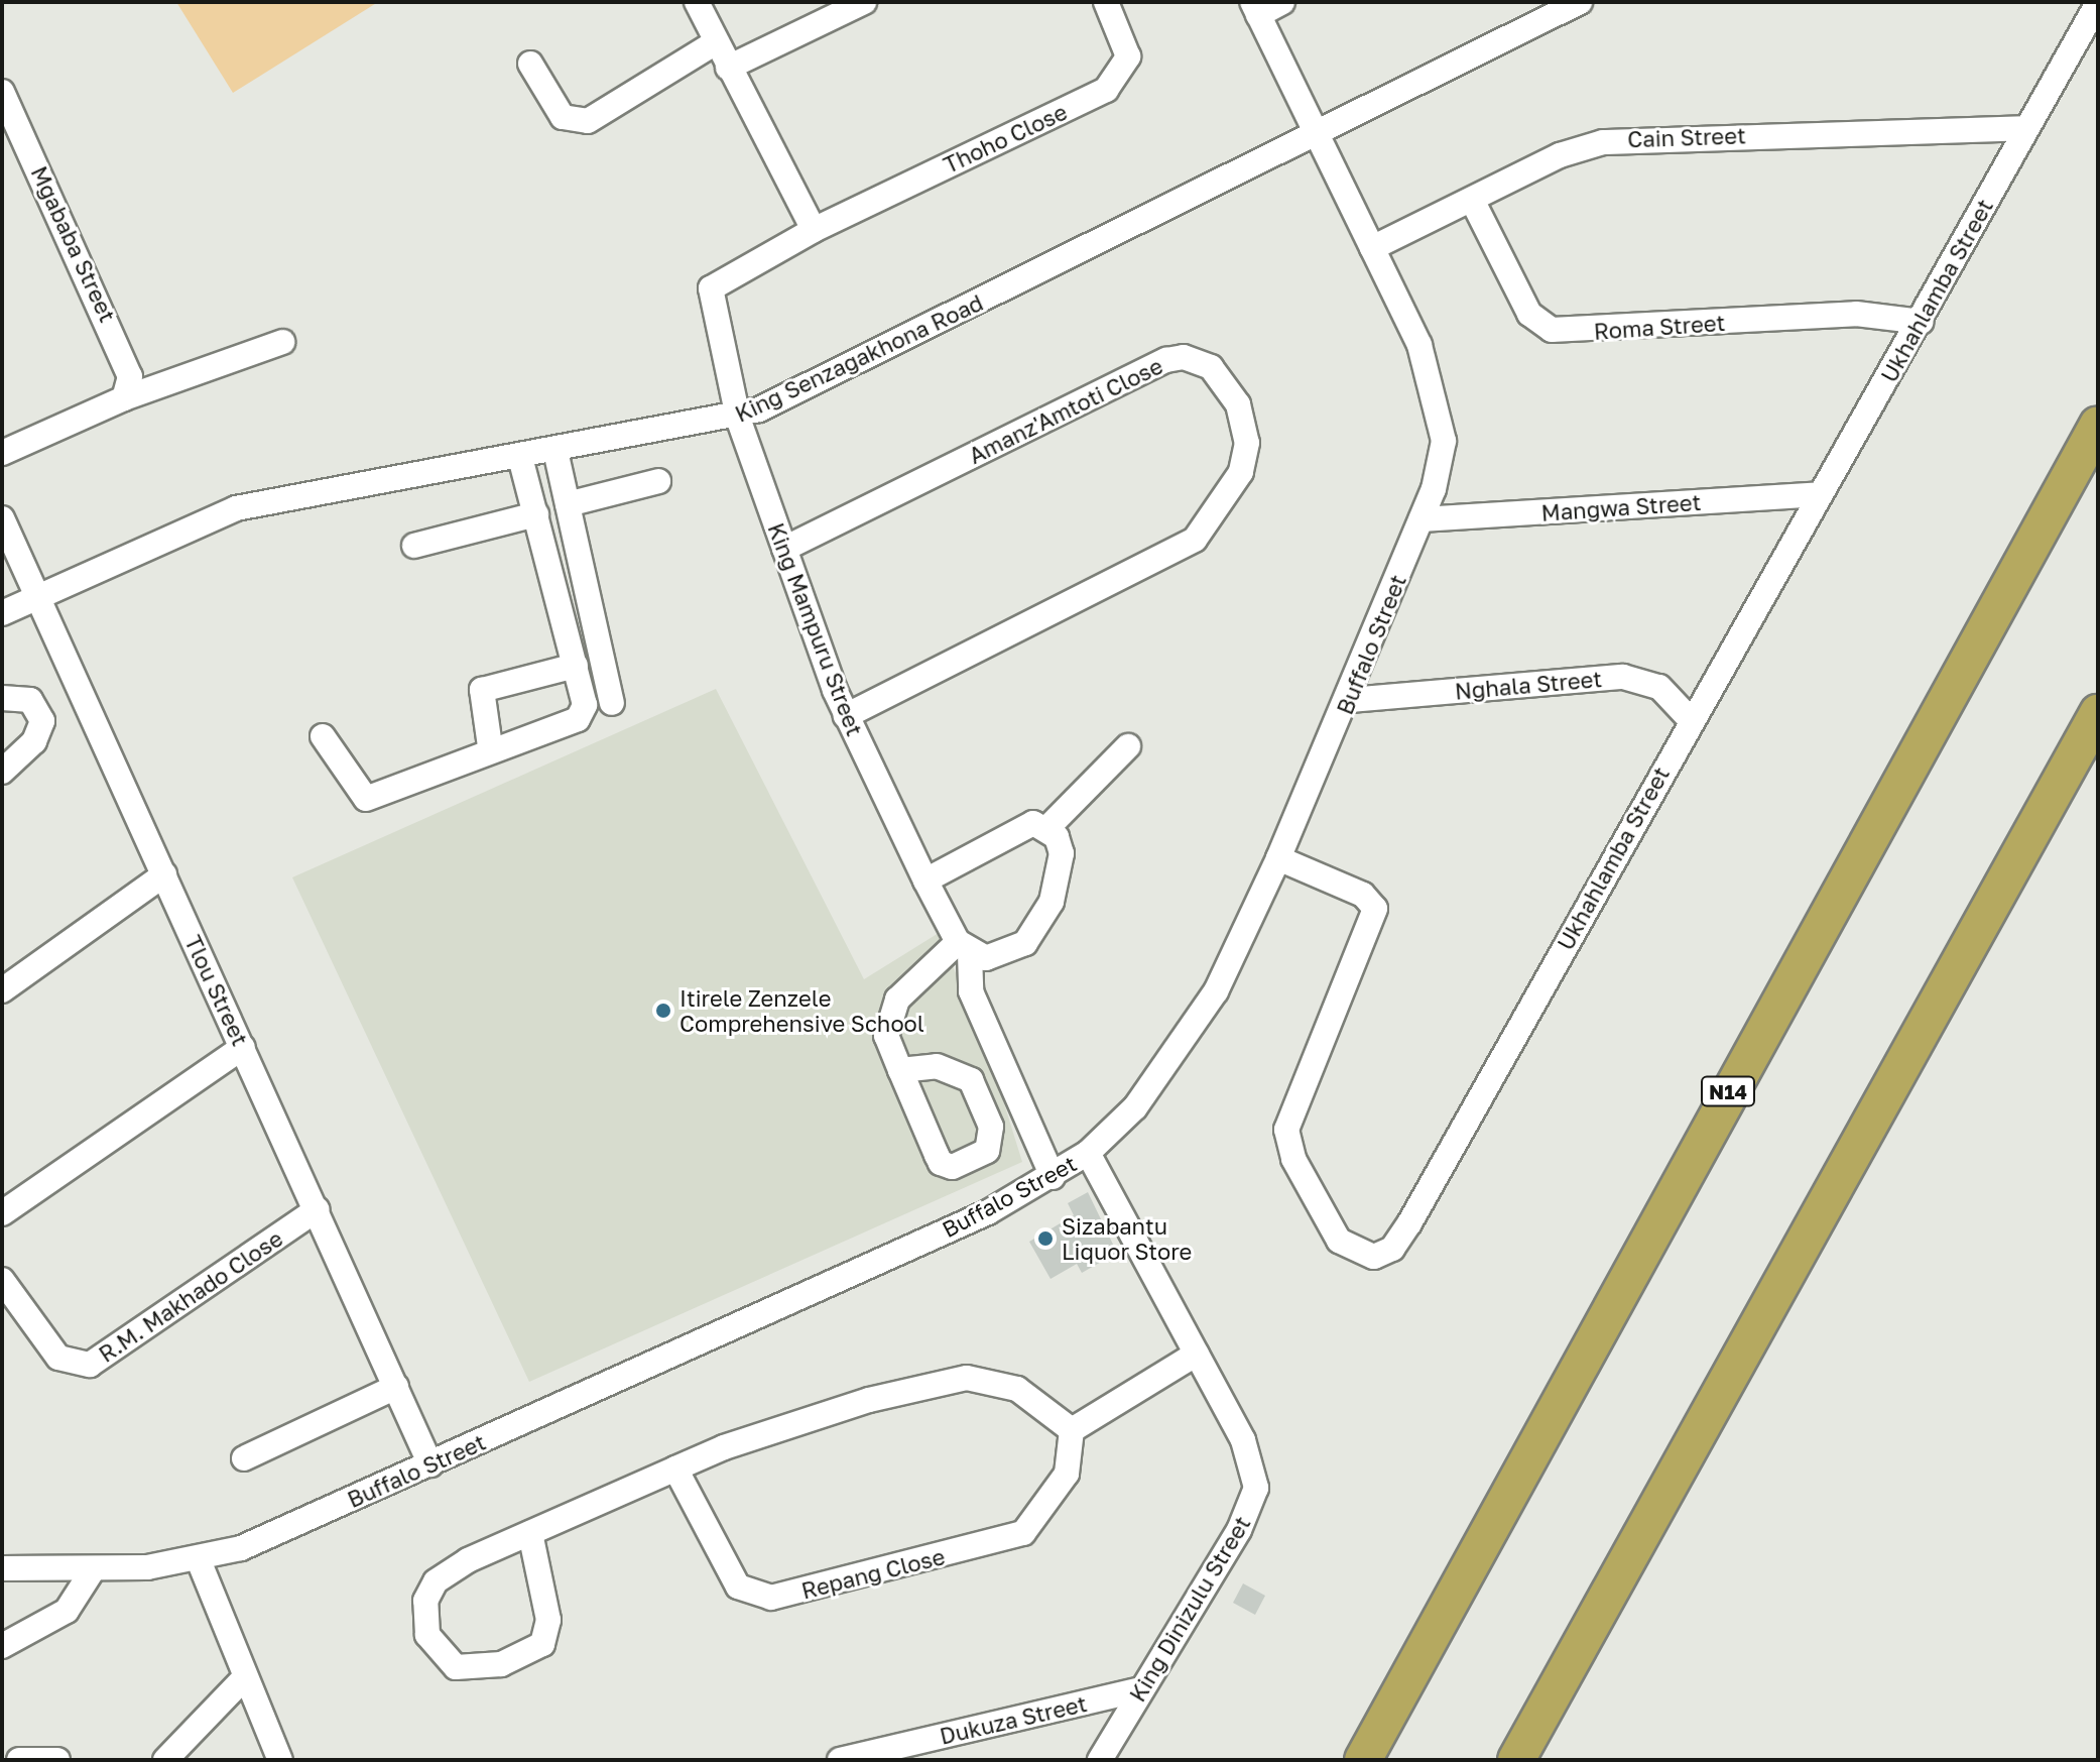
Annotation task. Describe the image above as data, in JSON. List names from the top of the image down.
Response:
{
  "streets": {
    "highway": ["N14"],
    "street": [
      "Cain Street",
      "Thoho Close",
      "Mgababa Street",
      "Ukhahlamba Street",
      "Roma Street",
      "King Senzagakhona Road",
      "Amanz'Amtoti Close",
      "Mangwa Street",
      "King Mampuru Street",
      "Buffalo Street",
      "Nghala Street",
      "Tlou Street",
      "R.M. Makhado Close",
      "Repang Close",
      "King Dinizulu Street",
      "Dukuza Street"
    ]
  },
  "crossings": [
    ["Cain Street", "Ukhahlamba Street"],
    ["Cain Street", "Roma Street"],
    ["Cain Street", "Buffalo Street"],
    ["Thoho Close", "King Senzagakhona Road"],
    ["Thoho Close", "King Mampuru Street"],
    ["Ukhahlamba Street", "Roma Street"],
    ["Ukhahlamba Street", "Mangwa Street"],
    ["Ukhahlamba Street", "Buffalo Street"],
    ["Ukhahlamba Street", "Nghala Street"],
    ["King Senzagakhona Road", "King Mampuru Street"],
    ["King Senzagakhona Road", "Buffalo Street"],
    ["King Senzagakhona Road", "Tlou Street"],
    ["Amanz'Amtoti Close", "King Mampuru Street"],
    ["Mangwa Street", "Buffalo Street"],
    ["King Mampuru Street", "Buffalo Street"],
    ["Buffalo Street", "Nghala Street"],
    ["Buffalo Street", "Tlou Street"],
    ["Buffalo Street", "King Dinizulu Street"],
    ["Tlou Street", "R.M. Makhado Close"],
    ["King Dinizulu Street", "Dukuza Street"]
  ],
  "places": ["Itirele Zenzele Comprehensive School", "Sizabantu Liquor Store"]
}
